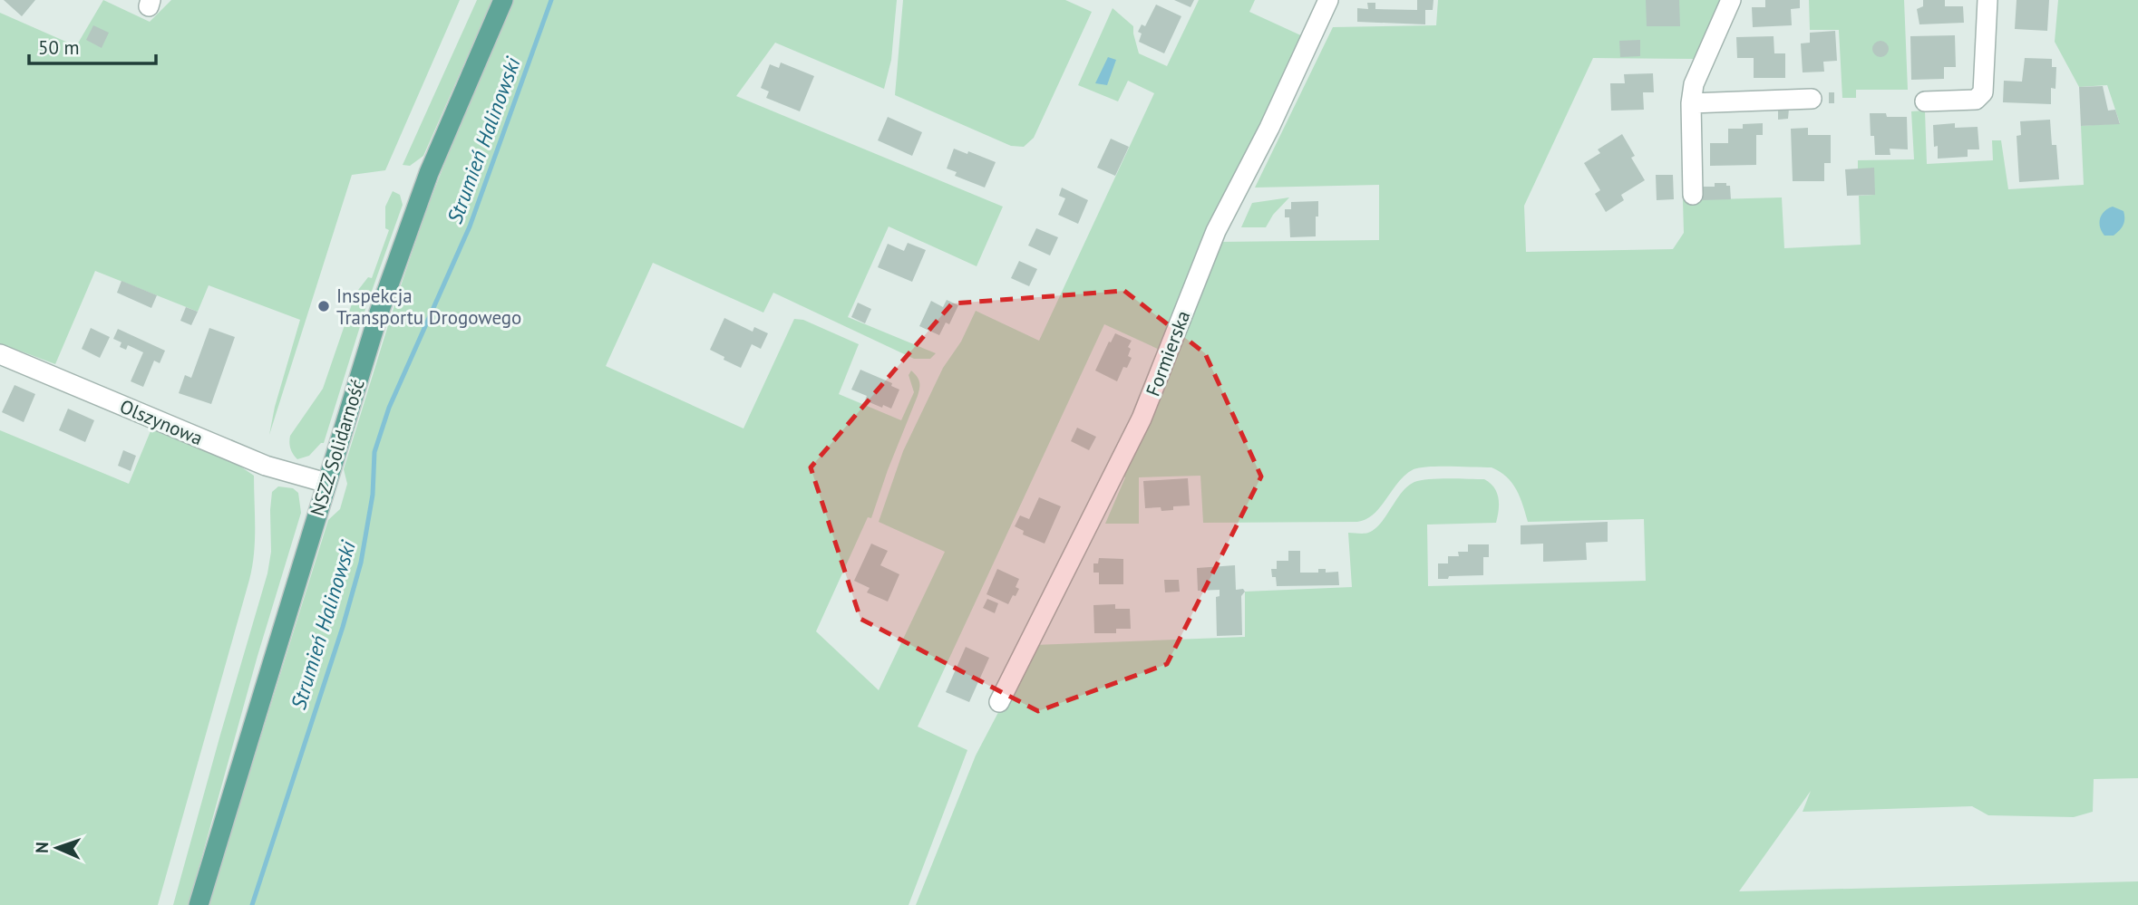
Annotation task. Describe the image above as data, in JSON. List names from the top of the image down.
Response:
{
  "streets": {
    "main road": ["NSZZ Solidarność"],
    "street": ["Formierska", "Olszynowa"]
  },
  "crossings": [
    ["Olszynowa", "NSZZ Solidarność"]
  ],
  "water": ["Strumień Halinowski"],
  "places": ["Inspekcja Transportu Drogowego"],
  "scale_bar": "50 m",
  "north": "left"
}
